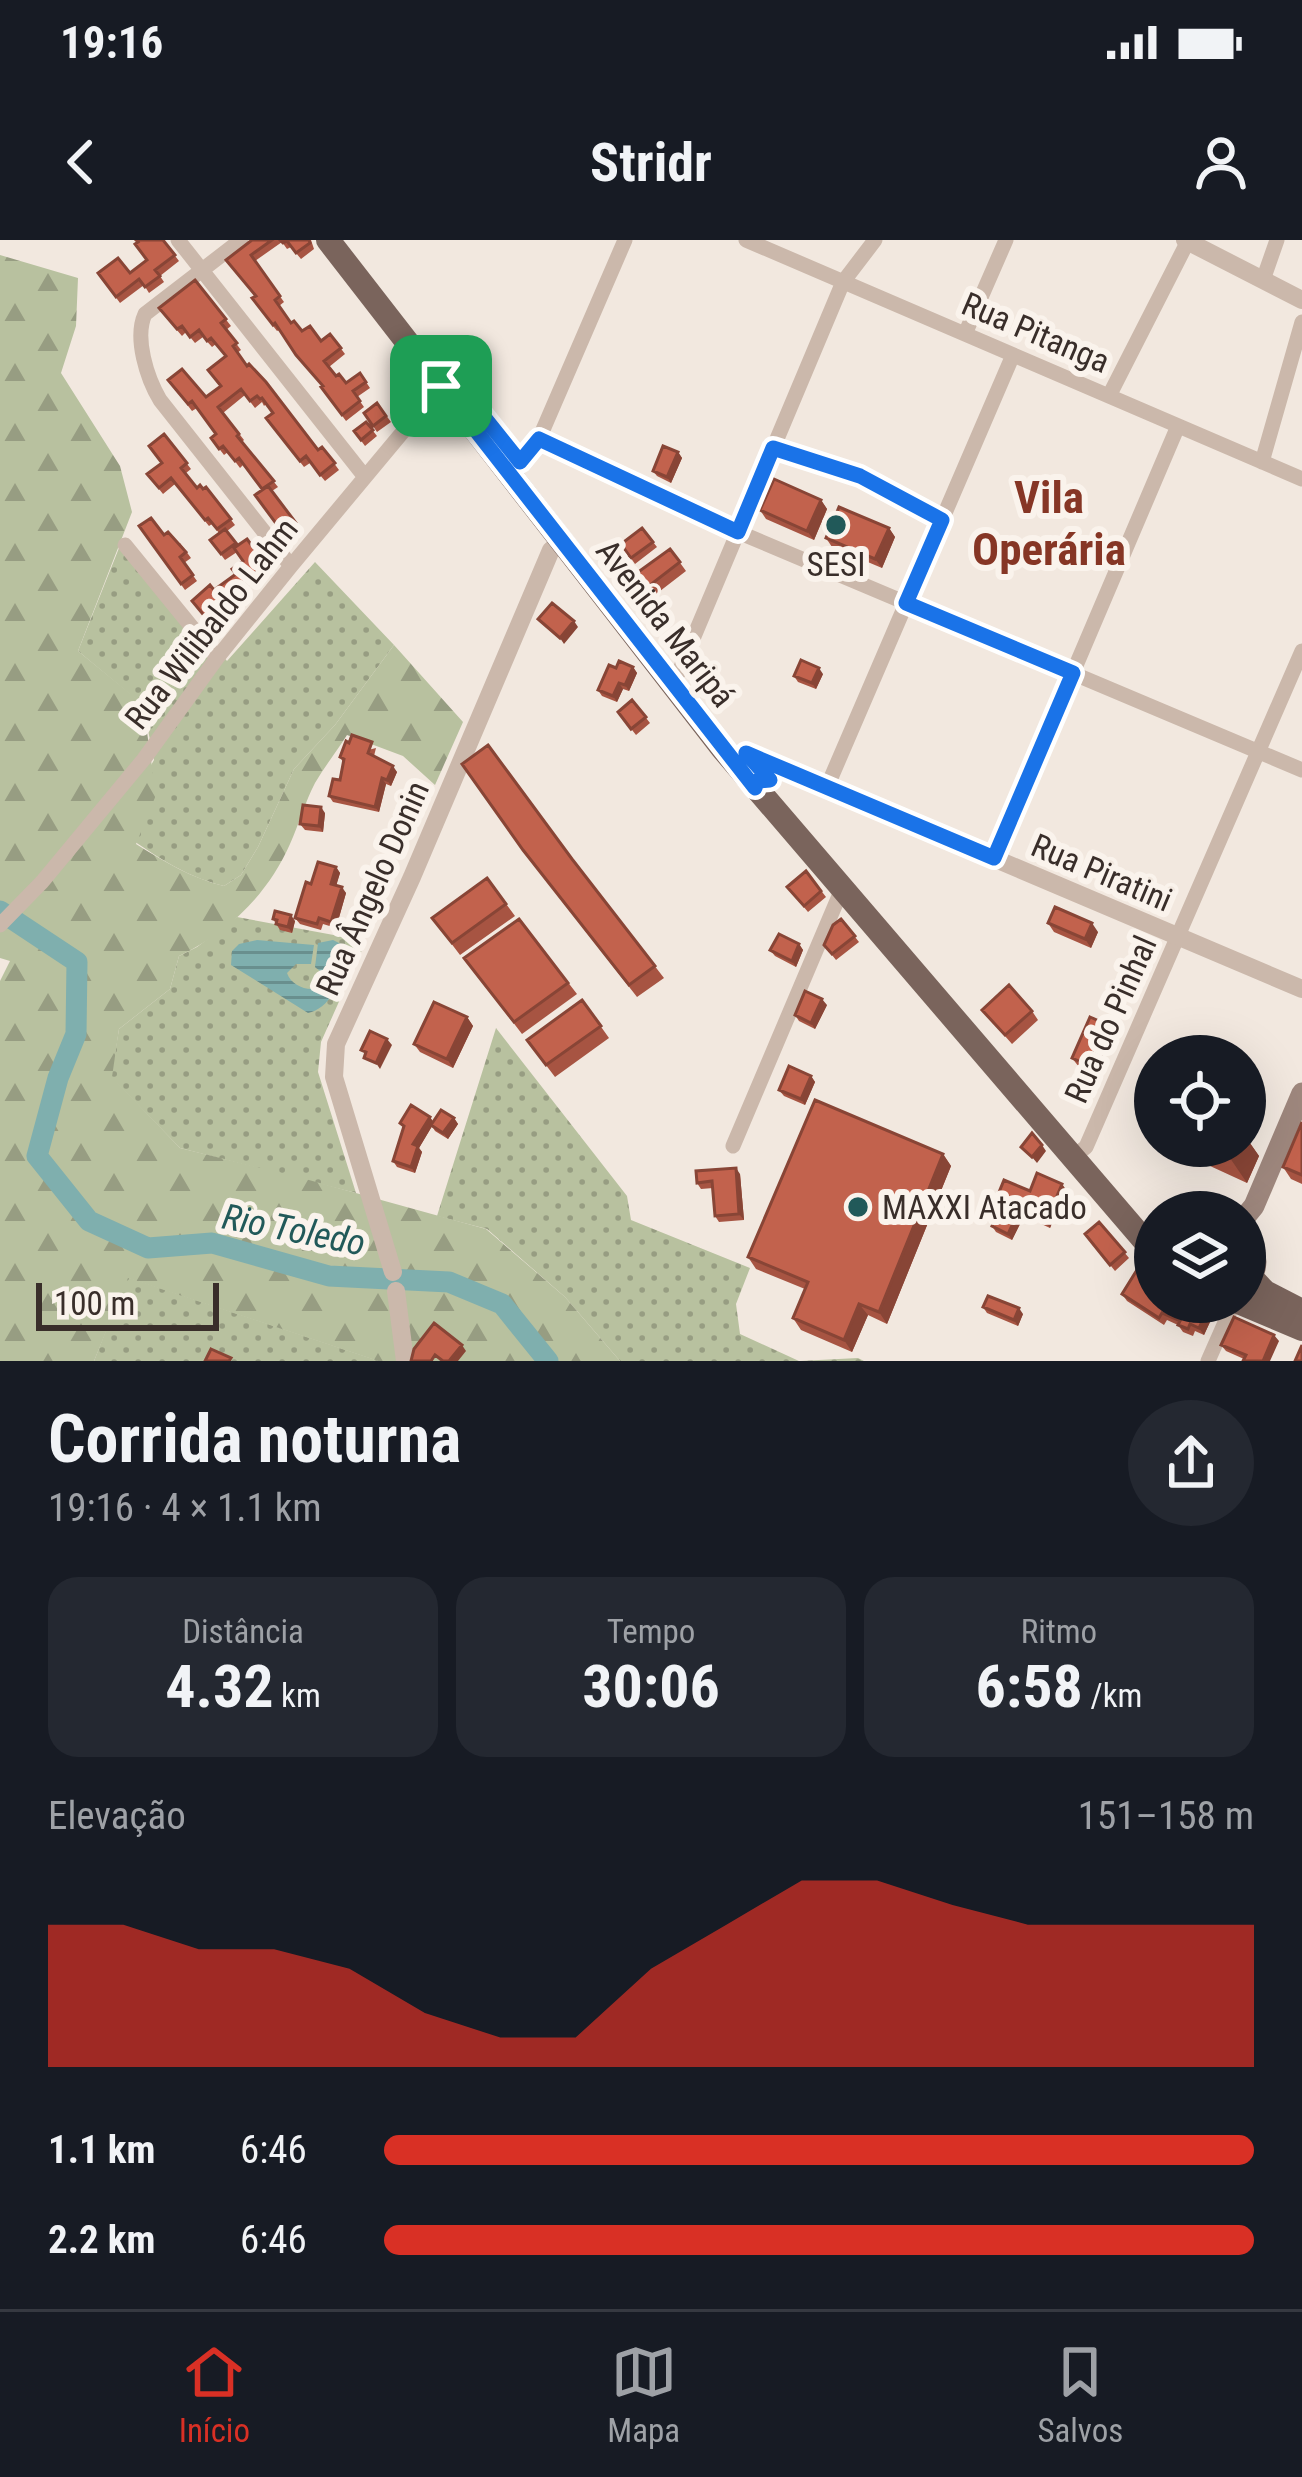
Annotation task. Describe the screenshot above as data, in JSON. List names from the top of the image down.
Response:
{
  "streets": {
    "main road": ["Avenida Maripá"],
    "street": [
      "Rua Pitanga",
      "Rua Wilibaldo Lahm",
      "Rua Piratini",
      "Rua Ângelo Donin",
      "Rua do Pinhal"
    ]
  },
  "crossings": [
    ["Rua Wilibaldo Lahm", "Avenida Maripá"],
    ["Avenida Maripá", "Rua Piratini"],
    ["Avenida Maripá", "Rua Ângelo Donin"],
    ["Avenida Maripá", "Rua do Pinhal"],
    ["Rua Piratini", "Rua do Pinhal"]
  ],
  "districts": ["Vila Operária"],
  "water": ["Rio Toledo"],
  "places": ["SESI", "MAXXI Atacado"],
  "scale_bar": "100 m",
  "page": {
    "status": "19:16",
    "header": "Stridr",
    "scale": "100 m",
    "heading": ["Corrida noturna", "19:16 · 4 × 1.1 km"],
    "stats": [
      ["Distância", "4.32 km"],
      ["Tempo", "30:06"],
      ["Ritmo", "6:58 /km"]
    ],
    "chart": ["Elevação", "151–158 m"],
    "list": [
      {
        "name": "1.1 km",
        "note": "6:46"
      },
      {
        "name": "2.2 km",
        "note": "6:46"
      }
    ],
    "tabs": ["Início", "Mapa", "Salvos"]
  }
}
